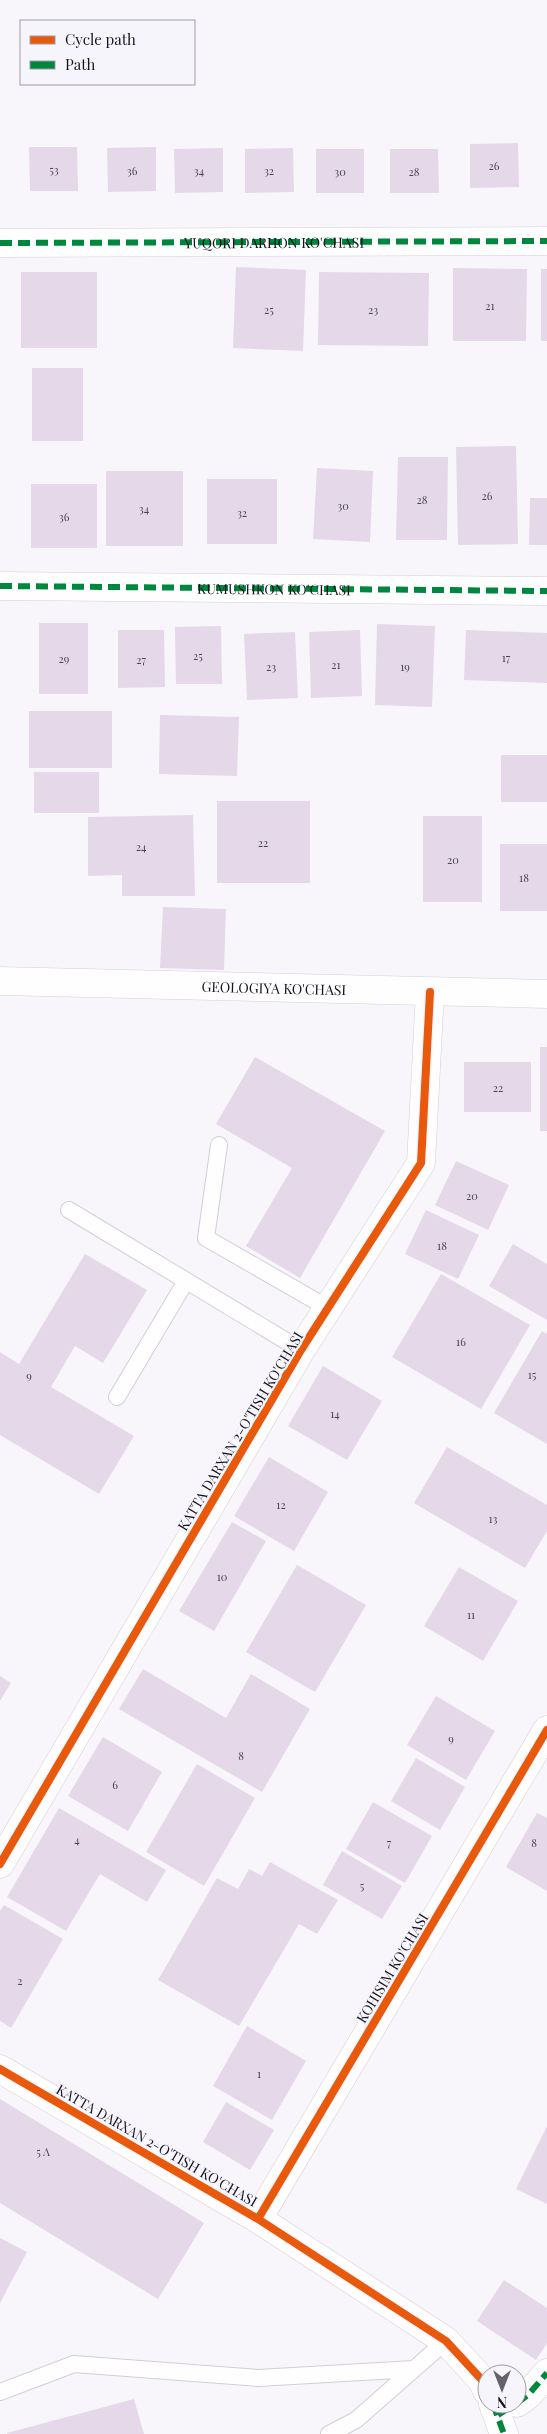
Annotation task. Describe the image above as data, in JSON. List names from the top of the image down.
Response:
{
  "streets": {
    "street": [
      "YUQORI DARHON KO'CHASI",
      "KUMUSHKON KO'CHASI",
      "GEOLOGIYA KO'CHASI",
      "KATTA DARXAN 2-O'TISH KO'CHASI",
      "KOHISIM KO'CHASI"
    ]
  },
  "crossings": [
    ["GEOLOGIYA KO'CHASI", "KATTA DARXAN 2-O'TISH KO'CHASI"],
    ["KATTA DARXAN 2-O'TISH KO'CHASI", "KOHISIM KO'CHASI"]
  ],
  "house_numbers": [
    "26",
    "53",
    "36",
    "34",
    "32",
    "30",
    "28",
    "21",
    "25",
    "23",
    "26",
    "28",
    "30",
    "34",
    "32",
    "36",
    "25",
    "17",
    "29",
    "27",
    "21",
    "23",
    "19",
    "22",
    "24",
    "20",
    "18",
    "22",
    "20",
    "18",
    "16",
    "15",
    "9",
    "14",
    "12",
    "13",
    "10",
    "11",
    "9",
    "8",
    "6",
    "4",
    "7",
    "8",
    "5",
    "2",
    "1",
    "5 A"
  ],
  "legend": ["Cycle path", "Path"],
  "north": "bottom"
}
